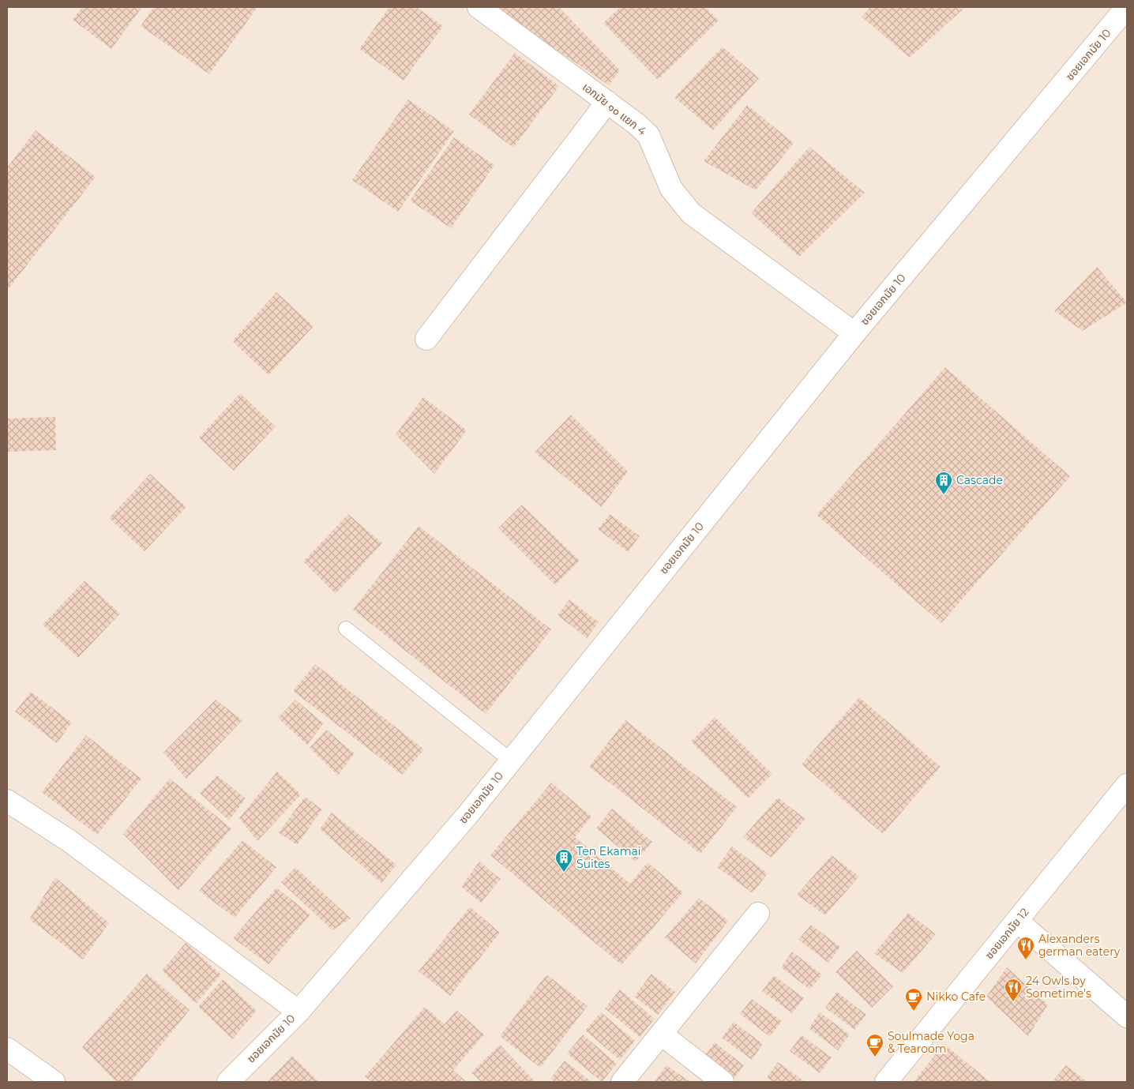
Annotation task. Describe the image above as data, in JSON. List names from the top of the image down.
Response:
{
  "streets": {
    "street": ["ซอยเอกมัย 10", "เอกมัย ๑๐ แยก 4", "ซอยเอกมัย 12"]
  },
  "crossings": [
    ["ซอยเอกมัย 10", "เอกมัย ๑๐ แยก 4"]
  ],
  "places": {
    "building": ["Cascade", "Ten Ekamai Suites"],
    "restaurant": ["Alexanders german eatery", "24 Owls by Sometime's"],
    "cafe": ["Nikko Cafe", "Soulmade Yoga & Tearoom"]
  }
}
